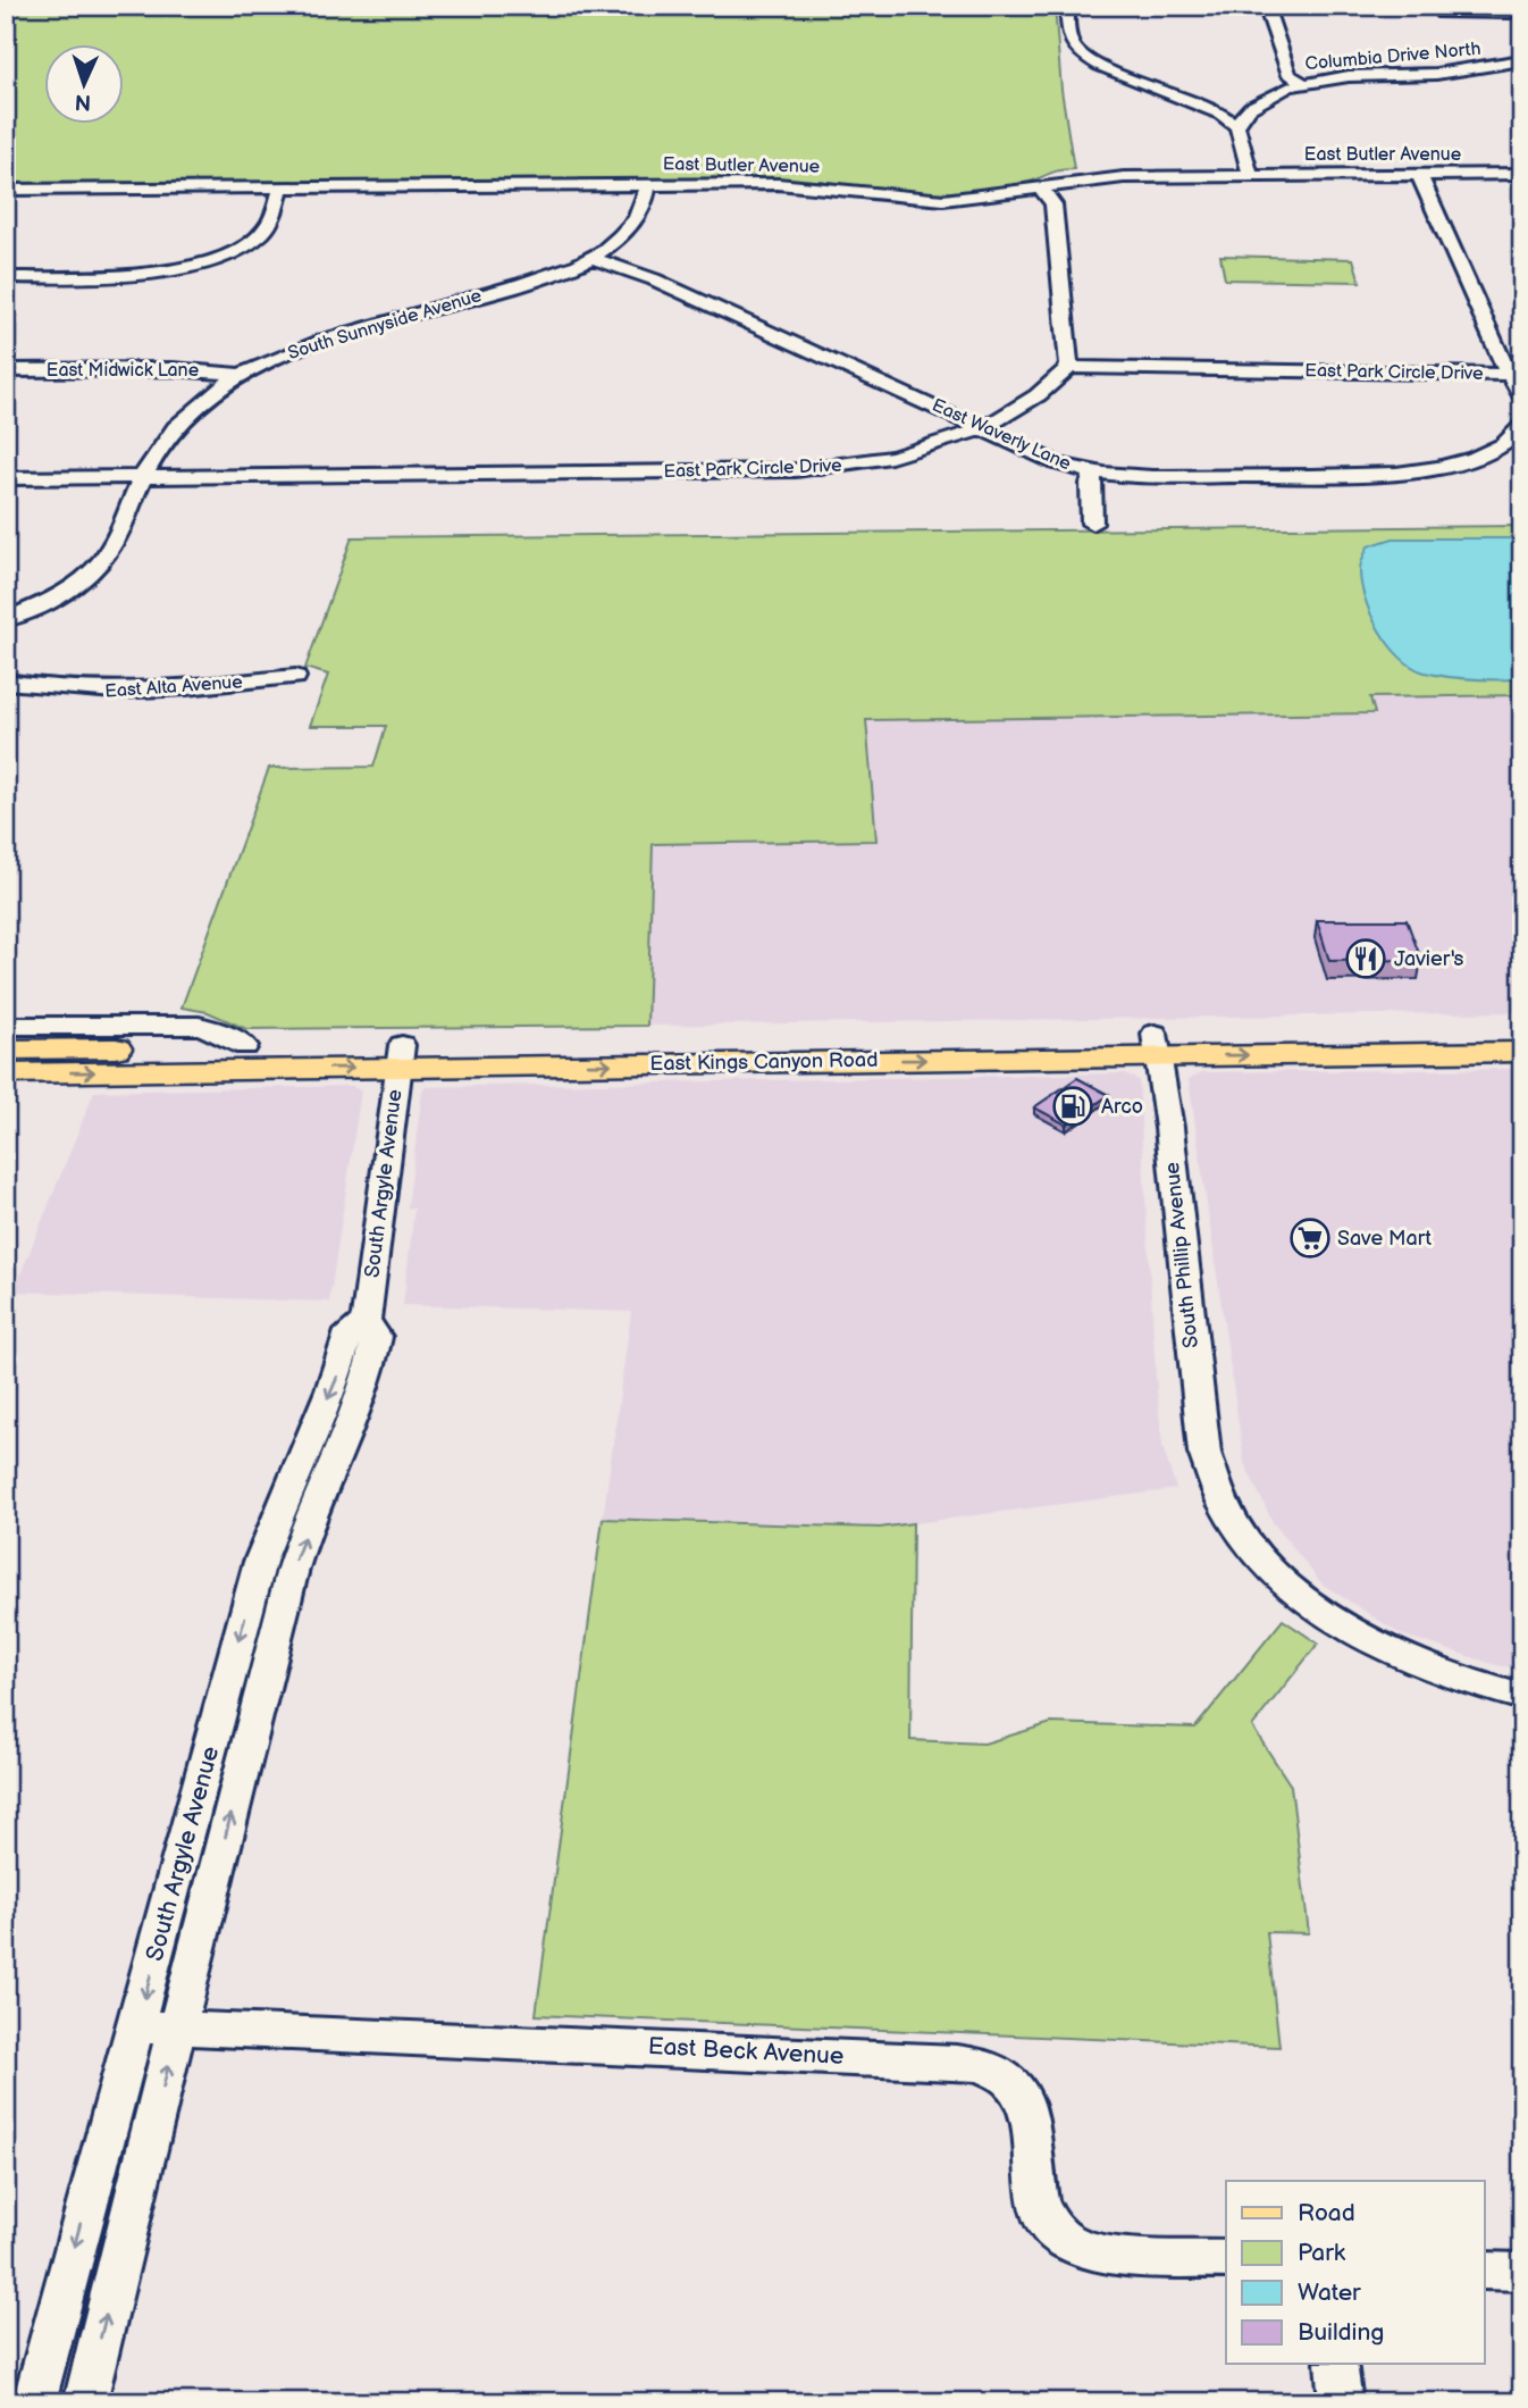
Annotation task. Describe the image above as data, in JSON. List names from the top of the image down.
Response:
{
  "streets": {
    "main road": ["East Kings Canyon Road"],
    "street": [
      "Columbia Drive North",
      "East Butler Avenue",
      "South Sunnyside Avenue",
      "East Midwick Lane",
      "East Park Circle Drive",
      "East Waverly Lane",
      "East Alta Avenue",
      "South Argyle Avenue",
      "South Phillip Avenue",
      "East Beck Avenue"
    ]
  },
  "crossings": [
    ["East Butler Avenue", "South Sunnyside Avenue"],
    ["South Sunnyside Avenue", "East Midwick Lane"],
    ["South Sunnyside Avenue", "East Park Circle Drive"],
    ["South Sunnyside Avenue", "East Waverly Lane"],
    ["East Park Circle Drive", "East Waverly Lane"],
    ["East Kings Canyon Road", "South Argyle Avenue"],
    ["East Kings Canyon Road", "South Phillip Avenue"],
    ["South Argyle Avenue", "East Beck Avenue"]
  ],
  "places": {
    "restaurant": ["Javier's"],
    "fuel station": ["Arco"],
    "supermarket": ["Save Mart"]
  },
  "legend": [
    "Road",
    "Park",
    "Water",
    "Building"
  ],
  "north": "bottom"
}
